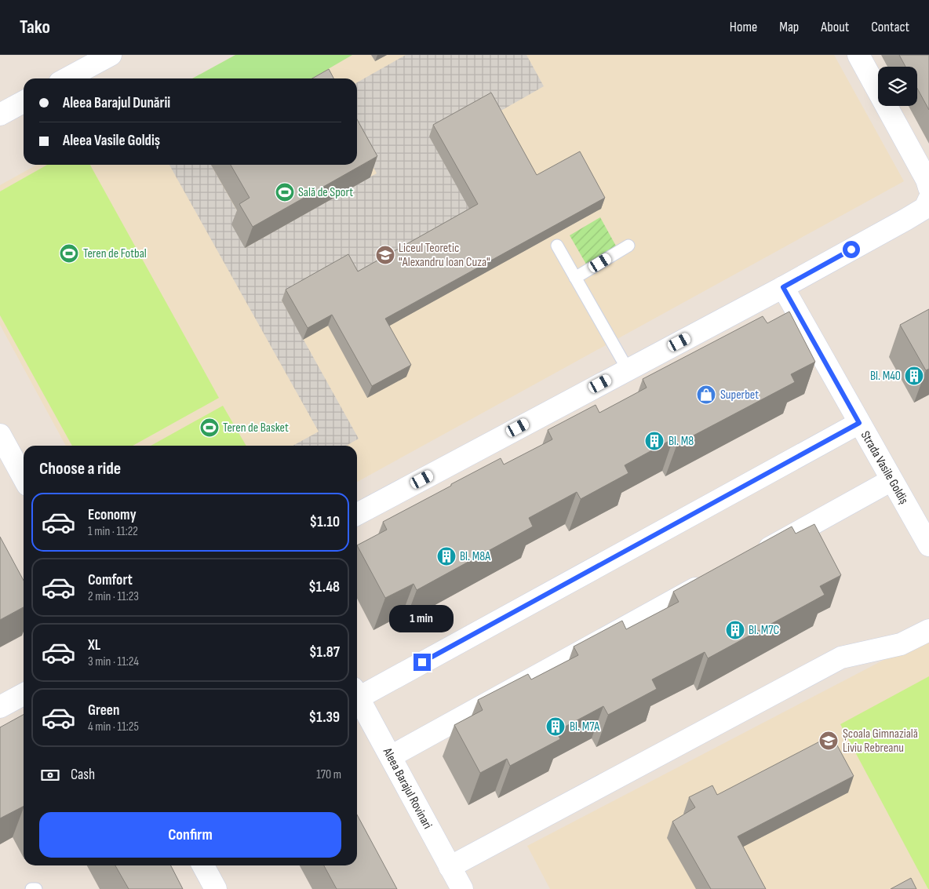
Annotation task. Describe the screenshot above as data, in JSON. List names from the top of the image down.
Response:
{
  "streets": {
    "street": ["Strada Vasile Goldiș", "Aleea Barajul Rovinari"]
  },
  "places": {
    "sports": ["Sală de Sport", "Teren de Fotbal", "Teren de Basket"],
    "school or university": ["Liceul Teoretic \"Alexandru Ioan Cuza\"", "Școala Gimnazială Liviu Rebreanu"],
    "building": [
      "Bl. M40",
      "Bl. M8",
      "Bl. M8A",
      "Bl. M7C",
      "Bl. M7A"
    ],
    "shop": ["Superbet"]
  },
  "page": {
    "header": "Tako",
    "nav": [
      "Home",
      "Map",
      "About",
      "Contact"
    ],
    "banner": ["Aleea Barajul Dunării", "Aleea Vasile Goldiș"],
    "heading": "Choose a ride",
    "list": [
      {
        "name": "Economy",
        "note": "1 min · 11:22",
        "value": "$1.10"
      },
      {
        "name": "Comfort",
        "note": "2 min · 11:23",
        "value": "$1.48"
      },
      {
        "name": "XL",
        "note": "3 min · 11:24",
        "value": "$1.87"
      },
      {
        "name": "Green",
        "note": "4 min · 11:25",
        "value": "$1.39"
      }
    ],
    "bubble": "1 min",
    "pay": ["Cash", "170 m"],
    "buttons": "Confirm"
  }
}
